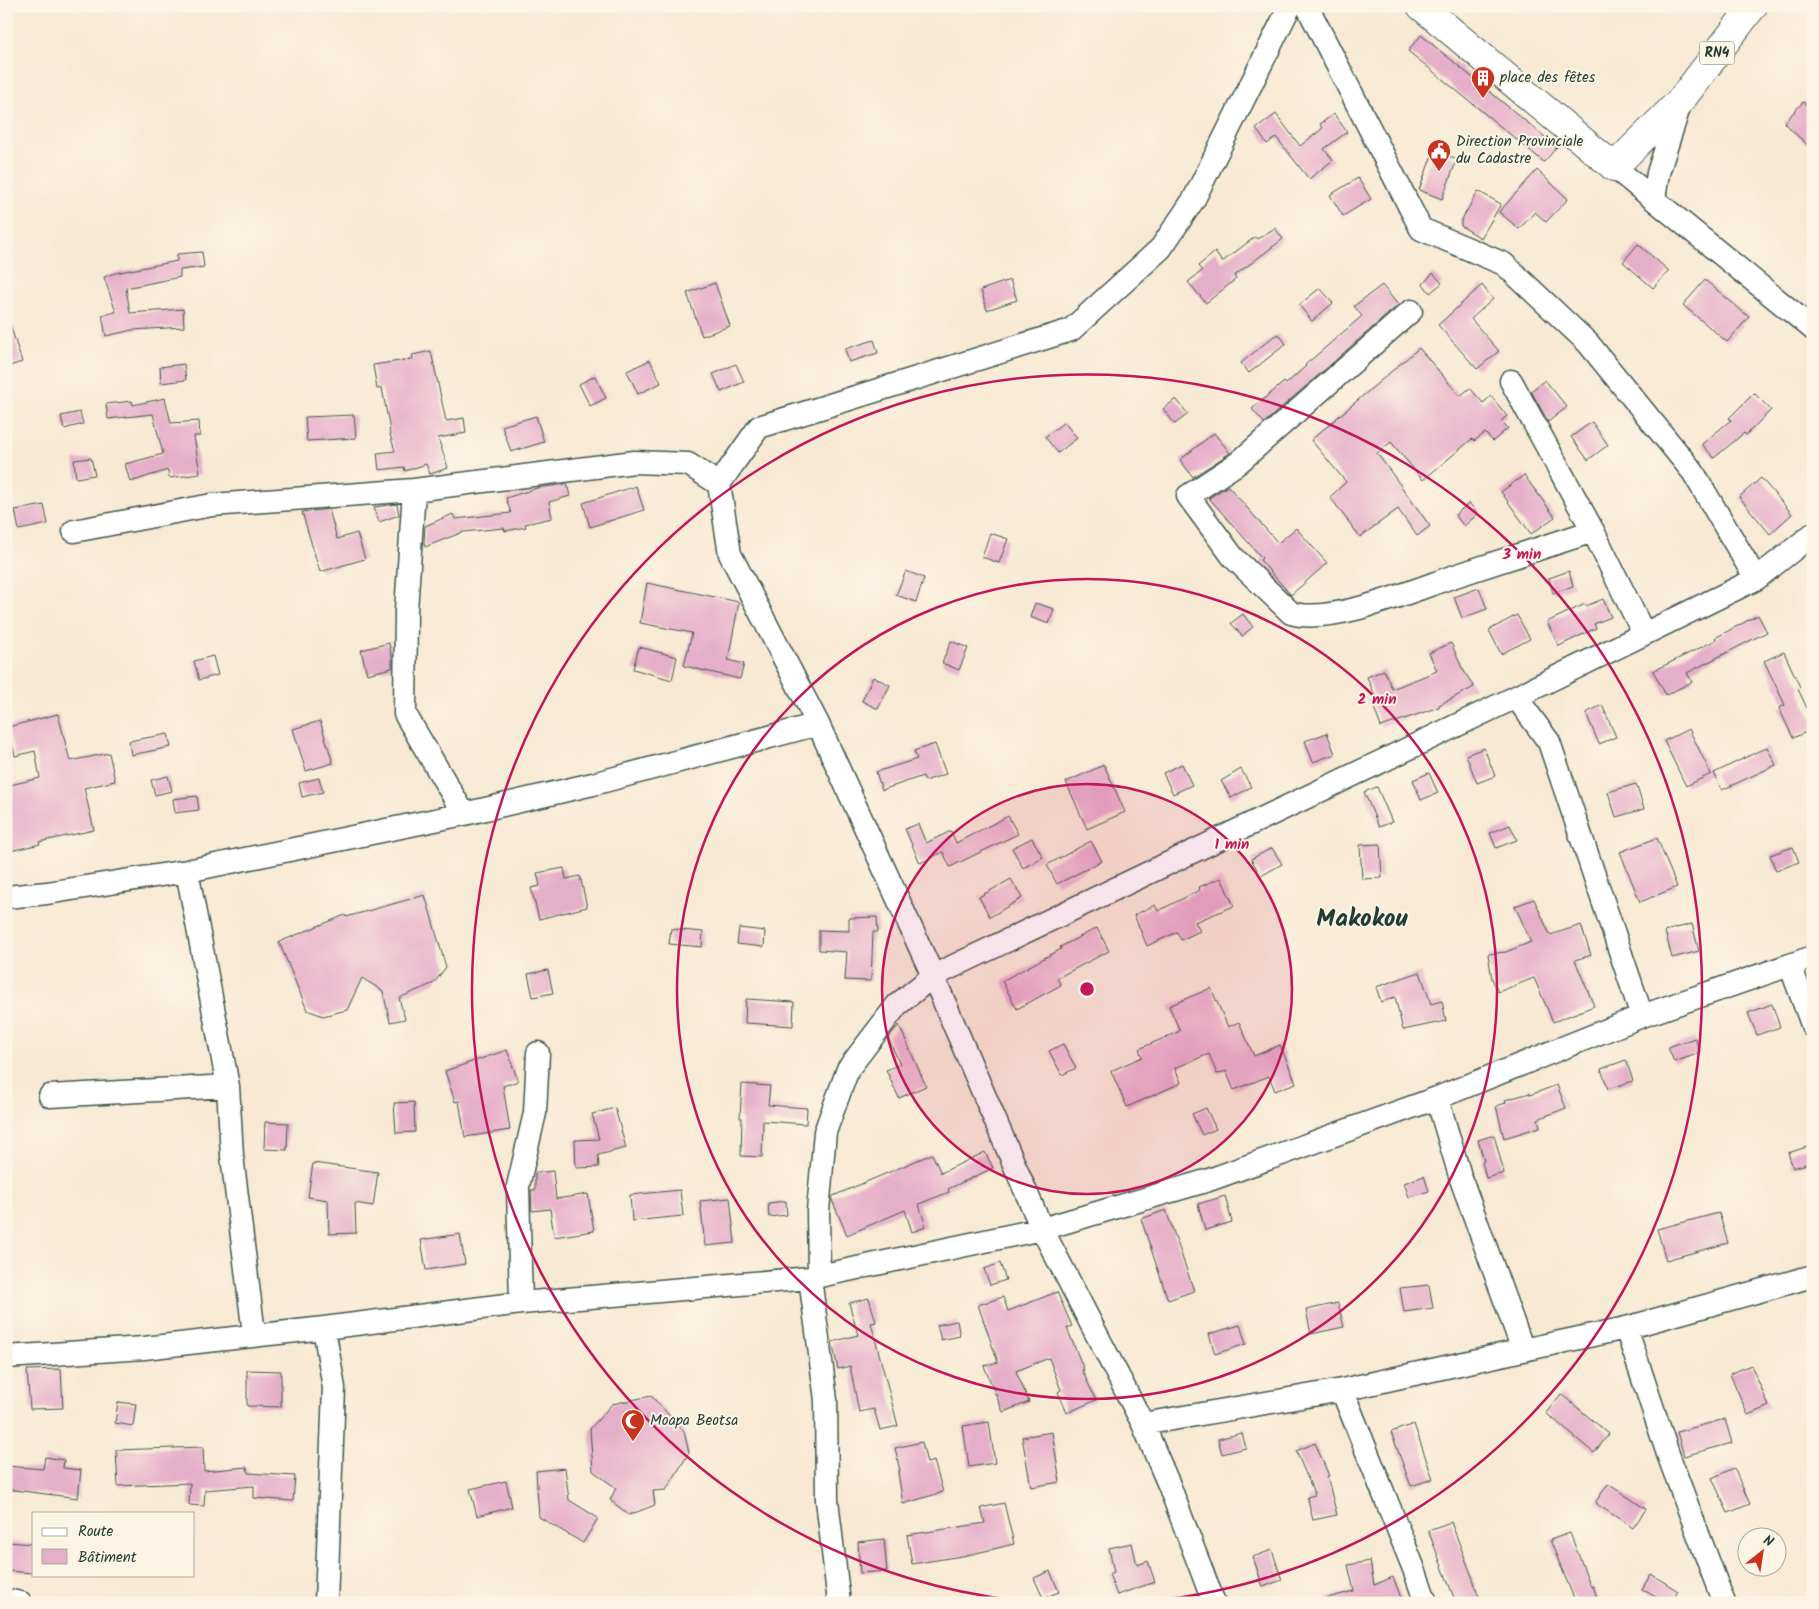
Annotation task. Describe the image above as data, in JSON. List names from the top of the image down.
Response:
{
  "streets": {
    "highway": ["RN4"]
  },
  "districts": ["Makokou"],
  "places": {
    "building": ["place des fêtes"],
    "public building": ["Direction Provinciale du Cadastre"],
    "mosque": ["Moapa Beotsa"]
  },
  "legend": ["Route", "Bâtiment"],
  "north": "top right",
  "rings": ["3 min", "2 min", "1 min"]
}
